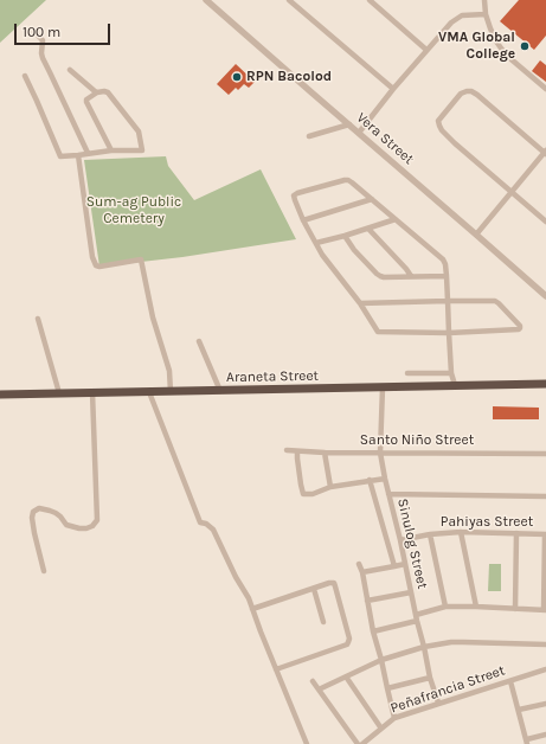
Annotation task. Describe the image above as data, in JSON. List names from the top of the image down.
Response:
{
  "streets": {
    "highway": ["Araneta Street"],
    "street": [
      "Vera Street",
      "Santo Niño Street",
      "Pahiyas Street",
      "Sinulog Street",
      "Peñafrancia Street"
    ]
  },
  "crossings": [
    ["Araneta Street", "Sinulog Street"],
    ["Santo Niño Street", "Sinulog Street"],
    ["Pahiyas Street", "Sinulog Street"],
    ["Sinulog Street", "Peñafrancia Street"]
  ],
  "parks": ["Sum-ag Public Cemetery"],
  "places": ["VMA Global College", "RPN Bacolod"],
  "scale_bar": "100 m"
}
